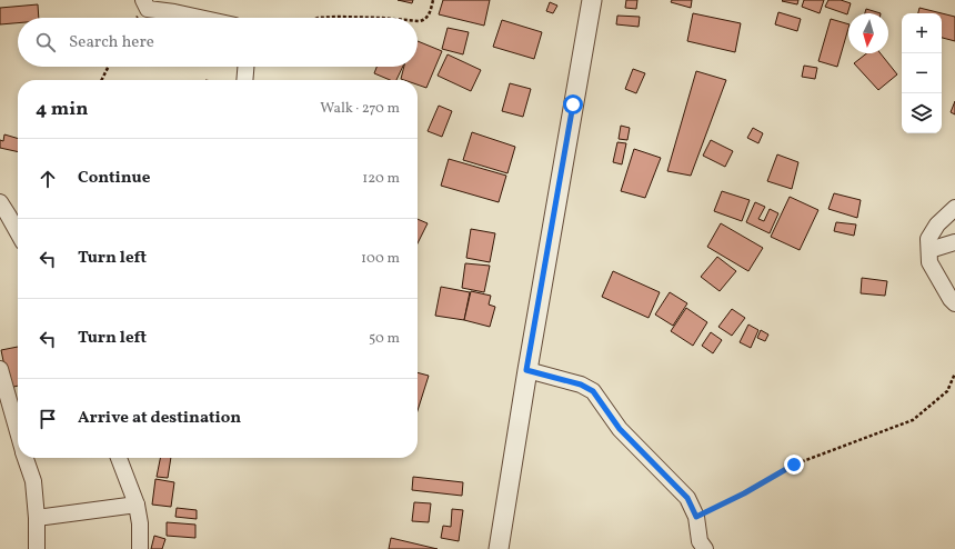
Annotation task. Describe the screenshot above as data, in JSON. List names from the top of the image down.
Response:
{
  "north": "bottom",
  "page": {
    "map_buttons": ["+", "−"],
    "search": "Search here",
    "heading": ["4 min", "Walk · 270 m"],
    "list": [
      ["Continue", "120 m"],
      ["Turn left", "100 m"],
      ["Turn left", "50 m"],
      "Arrive at destination"
    ]
  }
}
